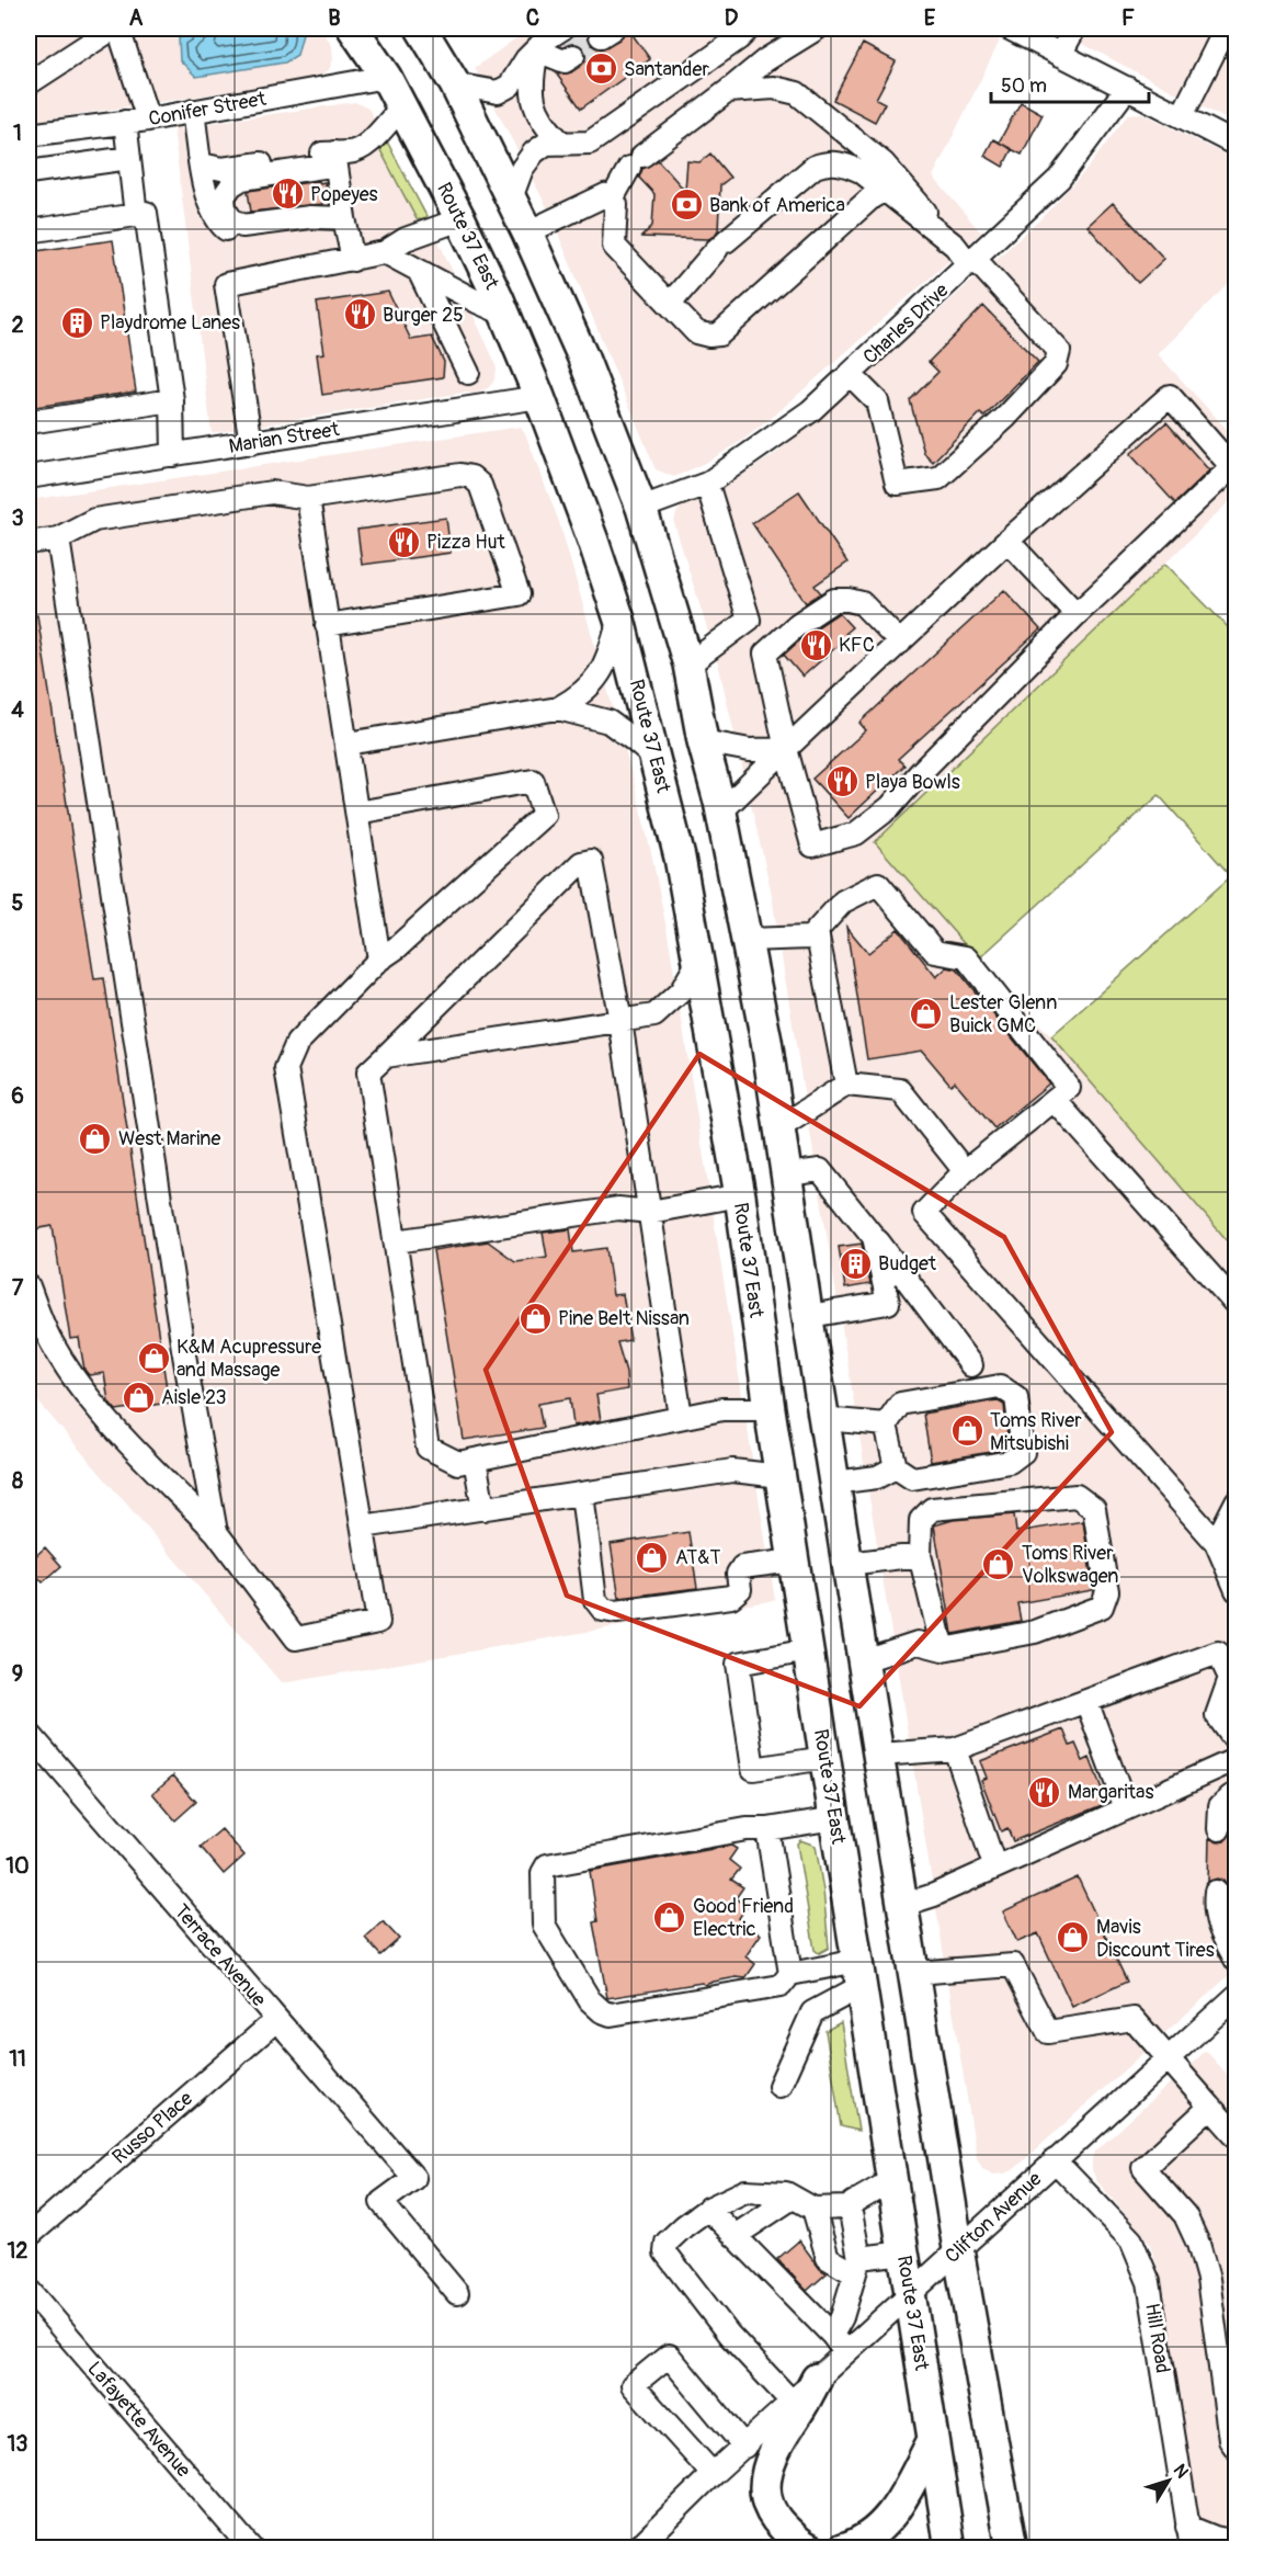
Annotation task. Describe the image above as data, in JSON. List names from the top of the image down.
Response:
{
  "streets": {
    "highway": ["Route 37 East"],
    "street": [
      "Conifer Street",
      "Charles Drive",
      "Marian Street",
      "Terrace Avenue",
      "Russo Place",
      "Clifton Avenue",
      "Hill Road",
      "Lafayette Avenue"
    ]
  },
  "crossings": [
    ["Conifer Street", "Route 37 East"],
    ["Route 37 East", "Marian Street"],
    ["Route 37 East", "Clifton Avenue"],
    ["Terrace Avenue", "Russo Place"],
    ["Clifton Avenue", "Hill Road"]
  ],
  "places": {
    "bank": ["Santander", "Bank of America"],
    "restaurant": [
      "Popeyes",
      "Burger 25",
      "Pizza Hut",
      "KFC",
      "Playa Bowls",
      "Margaritas"
    ],
    "building": ["Playdrome Lanes", "Budget"],
    "shop": [
      "Lester Glenn Buick GMC",
      "West Marine",
      "Pine Belt Nissan",
      "K&M Acupressure and Massage",
      "Aisle 23",
      "Toms River Mitsubishi",
      "AT&T",
      "Toms River Volkswagen",
      "Good Friend Electric",
      "Mavis Discount Tires"
    ]
  },
  "scale_bar": "50 m",
  "north": "top right",
  "grid": {
    "columns": [
      "A",
      "B",
      "C",
      "D",
      "E",
      "F"
    ],
    "rows": [
      "1",
      "2",
      "3",
      "4",
      "5",
      "6",
      "7",
      "8",
      "9",
      "10",
      "11",
      "12",
      "13"
    ]
  }
}
